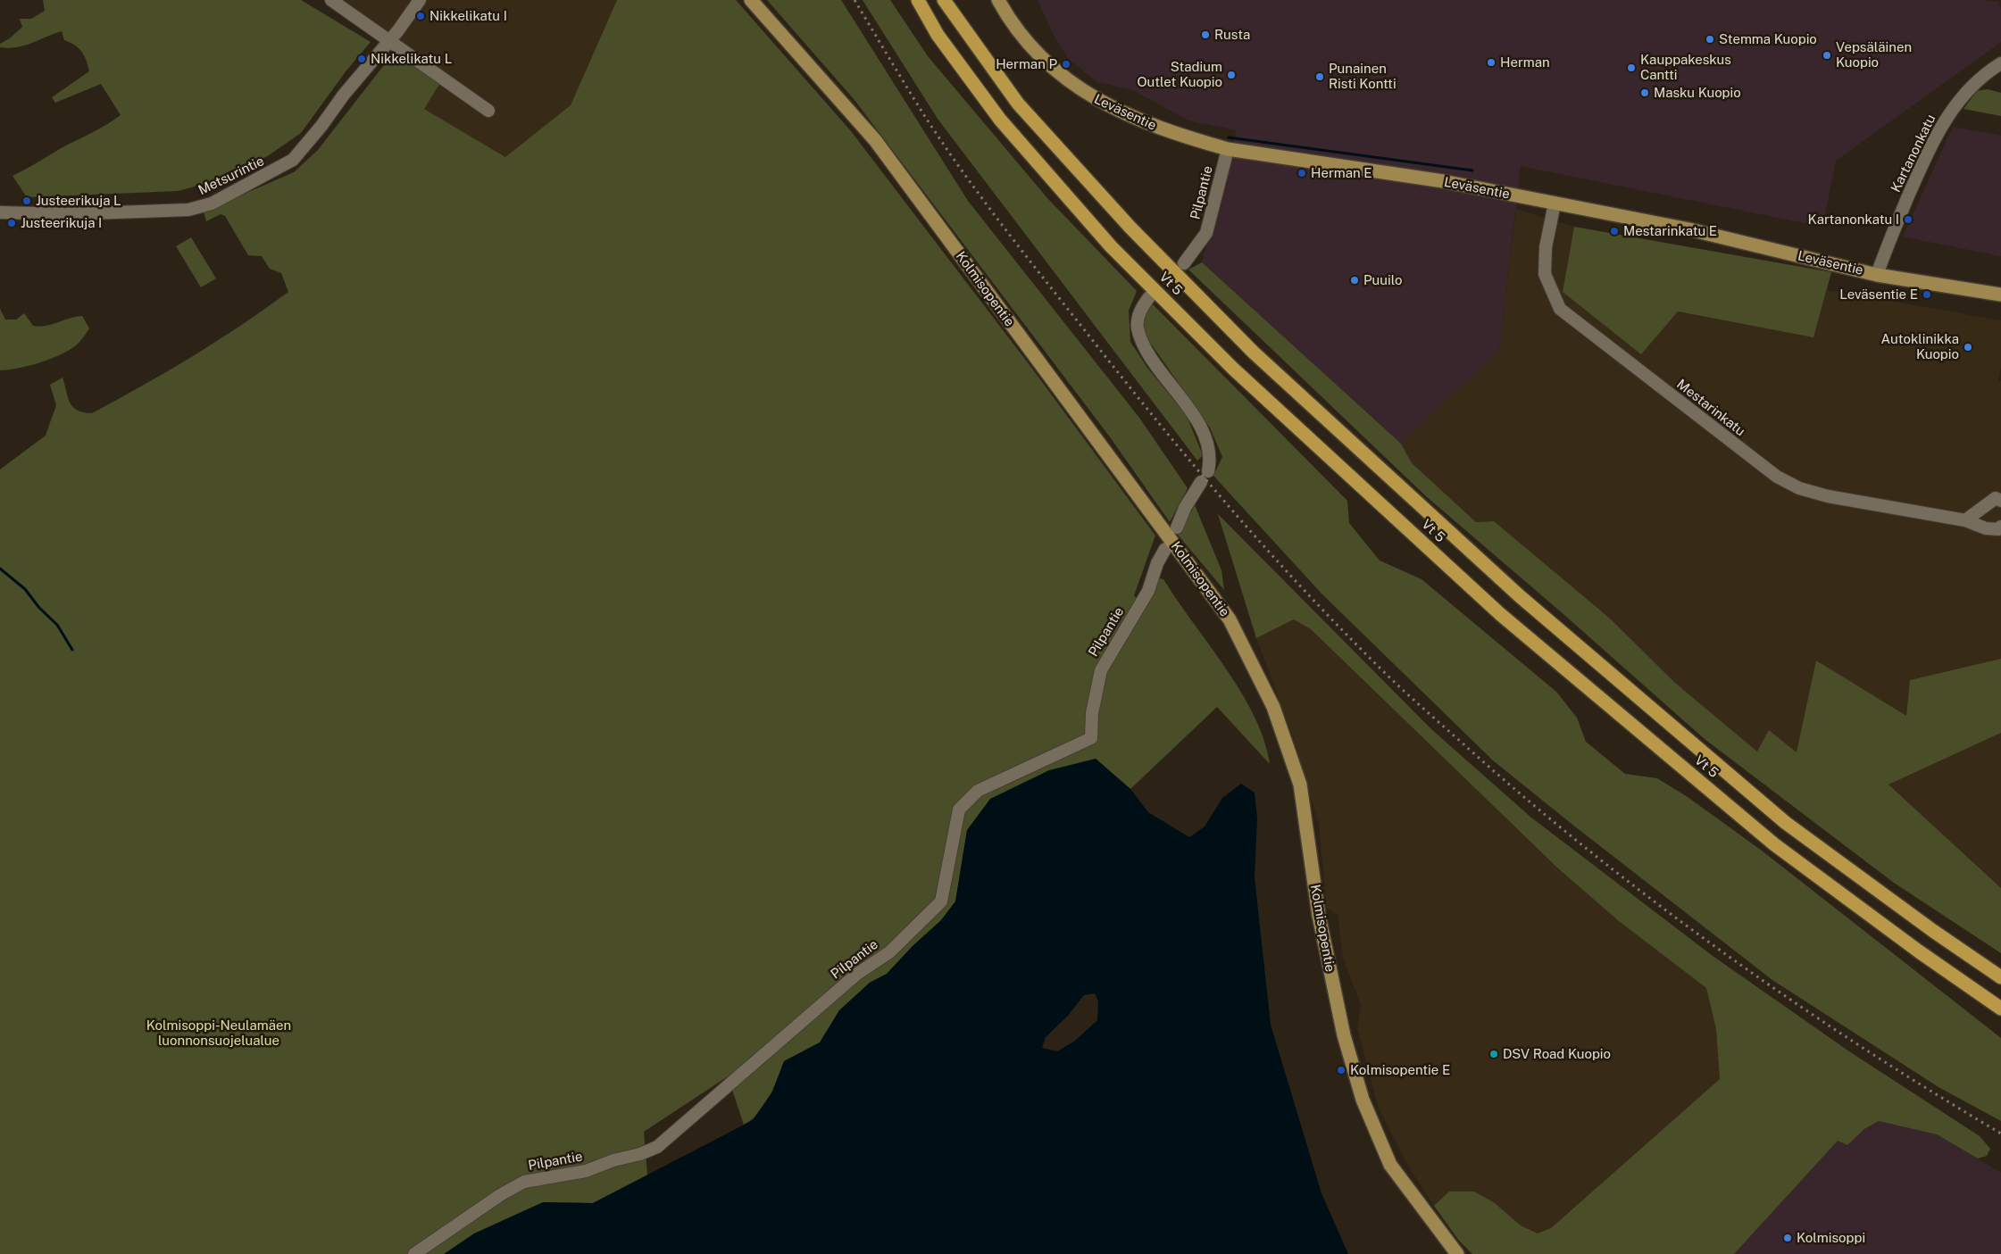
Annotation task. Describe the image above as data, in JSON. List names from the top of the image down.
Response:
{
  "streets": {
    "highway": ["Vt 5"],
    "main road": ["Leväsentie", "Kolmisopentie"],
    "street": [
      "Kartanonkatu",
      "Metsurintie",
      "Pilpantie",
      "Mestarinkatu"
    ]
  },
  "crossings": [
    ["Leväsentie", "Kartanonkatu"],
    ["Leväsentie", "Pilpantie"],
    ["Leväsentie", "Mestarinkatu"]
  ],
  "parks": ["Kolmisoppi-Neulamäen luonnonsuojelualue"],
  "places": [
    "Nikkelikatu I",
    "Rusta",
    "Stemma Kuopio",
    "Vepsäläinen Kuopio",
    "Nikkelikatu L",
    "Herman",
    "Herman P",
    "Kauppakeskus Cantti",
    "Stadium Outlet Kuopio",
    "Punainen Risti Kontti",
    "Masku Kuopio",
    "Herman E",
    "Justeerikuja L",
    "Kartanonkatu I",
    "Justeerikuja I",
    "Mestarinkatu E",
    "Puuilo",
    "Leväsentie E",
    "Autoklinikka Kuopio",
    "DSV Road Kuopio",
    "Kolmisopentie E",
    "Kolmisoppi"
  ]
}
